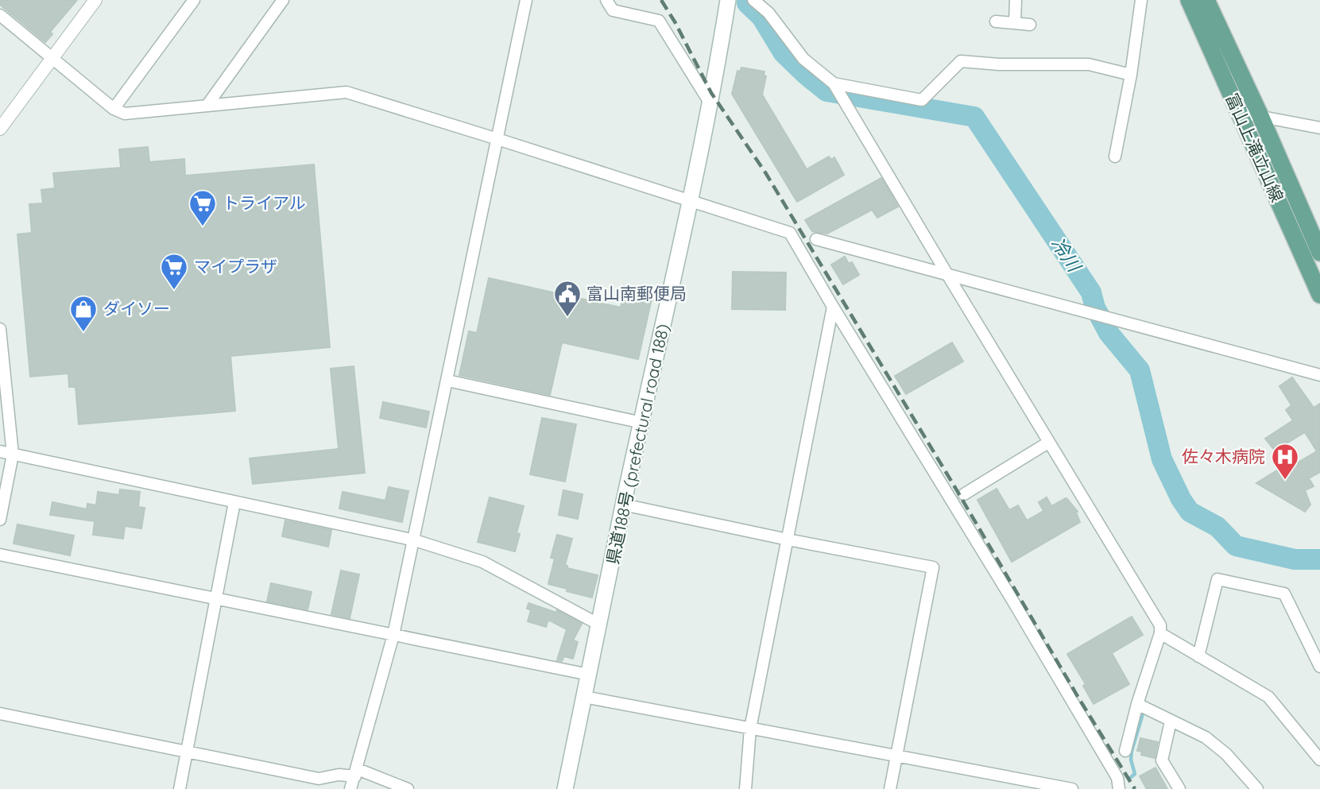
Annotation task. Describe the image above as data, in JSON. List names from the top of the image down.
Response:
{
  "streets": {
    "main road": ["富山上滝立山線", "県道188号 (prefectural road 188)"]
  },
  "water": ["冷川"],
  "places": {
    "supermarket": ["トライアル", "マイプラザ"],
    "public building": ["富山南郵便局"],
    "shop": ["ダイソー"],
    "hospital": ["佐々木病院"]
  }
}
